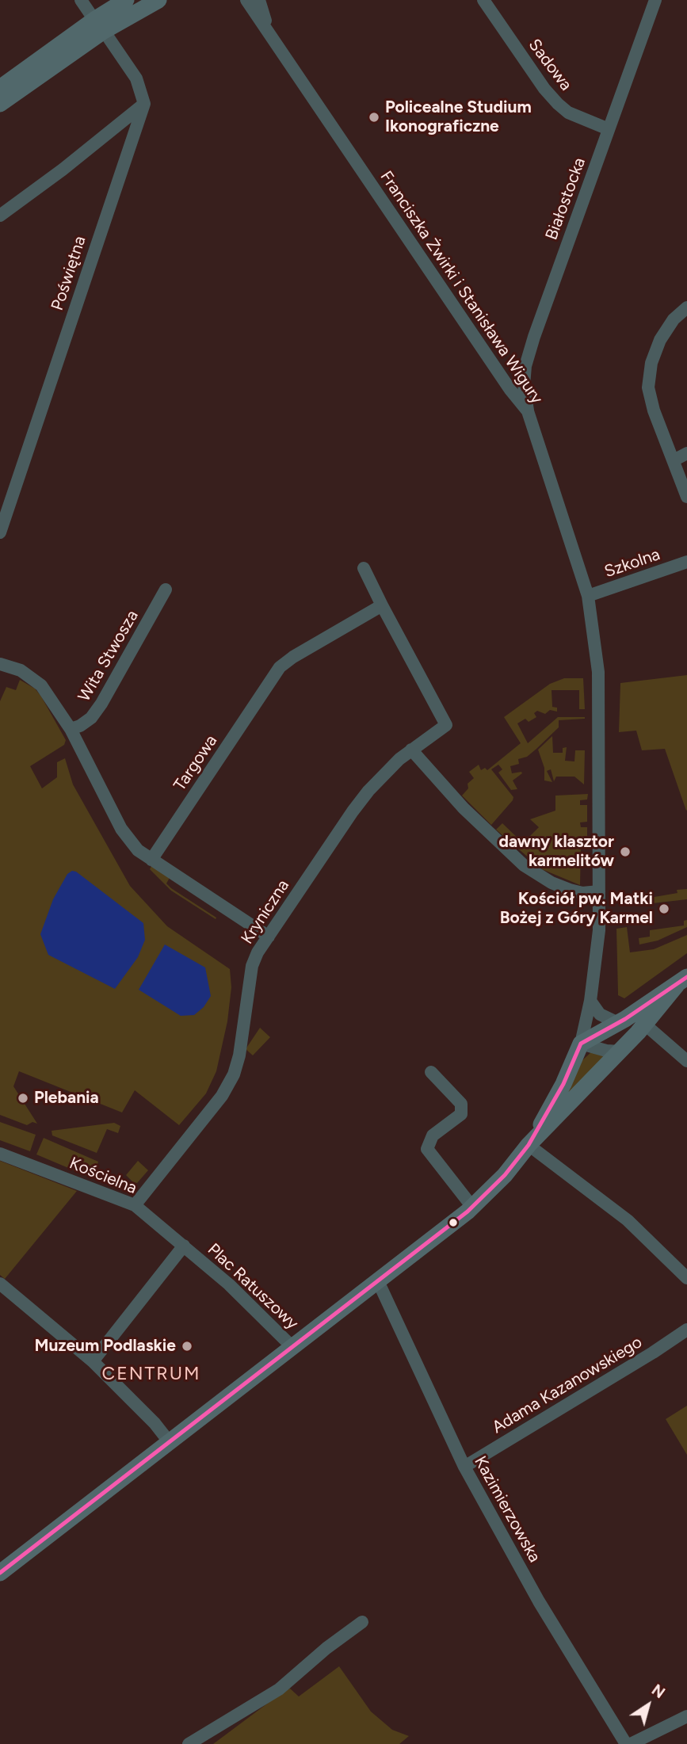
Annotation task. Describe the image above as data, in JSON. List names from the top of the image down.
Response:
{
  "streets": {
    "street": [
      "Sadowa",
      "Białostocka",
      "Poświętna",
      "Franciszka Żwirki i Stanisława Wigury",
      "Szkolna",
      "Wita Stwosza",
      "Targowa",
      "Kryniczna",
      "Kościelna",
      "Plac Ratuszowy",
      "Adama Kazanowskiego",
      "Kazimierzowska"
    ]
  },
  "crossings": [
    ["Sadowa", "Białostocka"],
    ["Białostocka", "Franciszka Żwirki i Stanisława Wigury"],
    ["Franciszka Żwirki i Stanisława Wigury", "Szkolna"],
    ["Wita Stwosza", "Targowa"],
    ["Targowa", "Kryniczna"],
    ["Kryniczna", "Kościelna"],
    ["Kościelna", "Plac Ratuszowy"],
    ["Adama Kazanowskiego", "Kazimierzowska"]
  ],
  "districts": ["CENTRUM"],
  "places": [
    "Policealne Studium Ikonograficzne",
    "dawny klasztor karmelitów",
    "Kościół pw. Matki Bożej z Góry Karmel",
    "Plebania",
    "Muzeum Podlaskie"
  ],
  "north": "top right"
}
